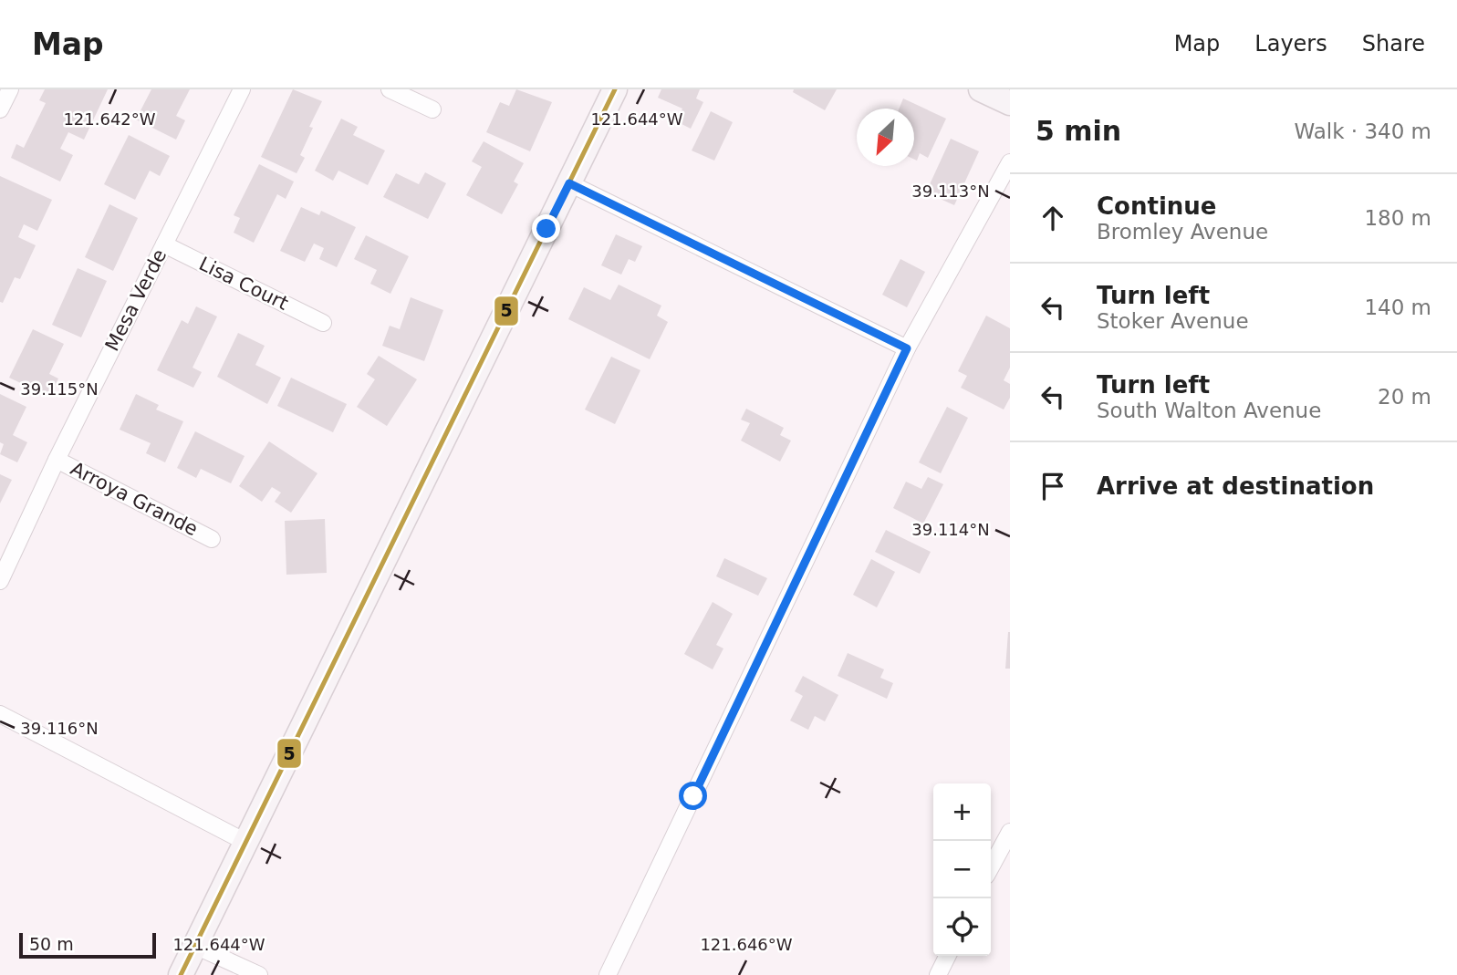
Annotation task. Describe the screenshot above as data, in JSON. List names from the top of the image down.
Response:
{
  "streets": {
    "street": ["Lisa Court", "Mesa Verde", "Arroya Grande"]
  },
  "crossings": [
    ["Lisa Court", "Mesa Verde"],
    ["Mesa Verde", "Arroya Grande"]
  ],
  "lines": ["transit line 5"],
  "scale_bar": "50 m",
  "north": "bottom left",
  "page": {
    "header": "Map",
    "nav": ["Map", "Layers", "Share"],
    "heading": ["5 min", "Walk · 340 m"],
    "list": [
      ["Continue", "Bromley Avenue", "180 m"],
      ["Turn left", "Stoker Avenue", "140 m"],
      ["Turn left", "South Walton Avenue", "20 m"],
      "Arrive at destination"
    ],
    "map_buttons": ["+", "−"],
    "scale": "50 m"
  },
  "coordinates": [
    "121.642°W",
    "121.644°W",
    "39.113°N",
    "39.115°N",
    "39.114°N",
    "39.116°N",
    "121.646°W"
  ]
}
